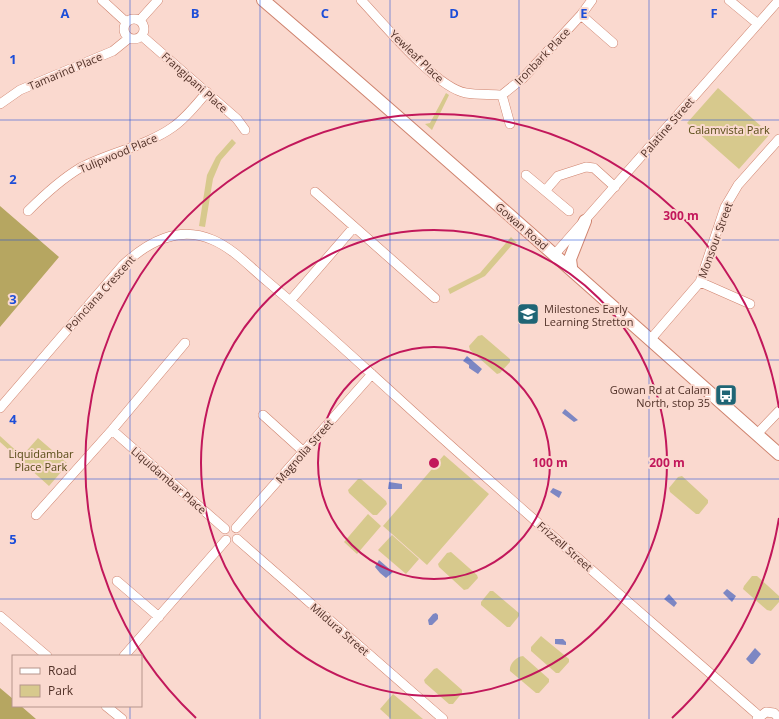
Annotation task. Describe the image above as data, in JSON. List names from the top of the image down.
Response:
{
  "streets": {
    "main road": ["Gowan Road"],
    "street": [
      "Yewleaf Place",
      "Ironbark Place",
      "Tamarind Place",
      "Frangipani Place",
      "Palatine Street",
      "Tulipwood Place",
      "Monsour Street",
      "Poinciana Crescent",
      "Magnolia Street",
      "Liquidambar Place",
      "Frizzell Street",
      "Mildura Street"
    ]
  },
  "crossings": [
    ["Yewleaf Place", "Ironbark Place"],
    ["Tamarind Place", "Frangipani Place"],
    ["Frangipani Place", "Tulipwood Place"],
    ["Palatine Street", "Gowan Road"],
    ["Gowan Road", "Monsour Street"],
    ["Poinciana Crescent", "Magnolia Street"],
    ["Poinciana Crescent", "Frizzell Street"],
    ["Magnolia Street", "Liquidambar Place"],
    ["Magnolia Street", "Frizzell Street"],
    ["Magnolia Street", "Mildura Street"],
    ["Liquidambar Place", "Mildura Street"]
  ],
  "parks": ["Calamvista Park", "Liquidambar Place Park"],
  "places": {
    "school or university": ["Milestones Early Learning Stretton"],
    "bus stop": ["Gowan Rd at Calam North, stop 35"]
  },
  "legend": ["Road", "Park"],
  "grid": {
    "columns": [
      "A",
      "B",
      "C",
      "D",
      "E",
      "F"
    ],
    "rows": [
      "1",
      "2",
      "3",
      "4",
      "5"
    ]
  },
  "rings": ["300 m", "100 m", "200 m"]
}
